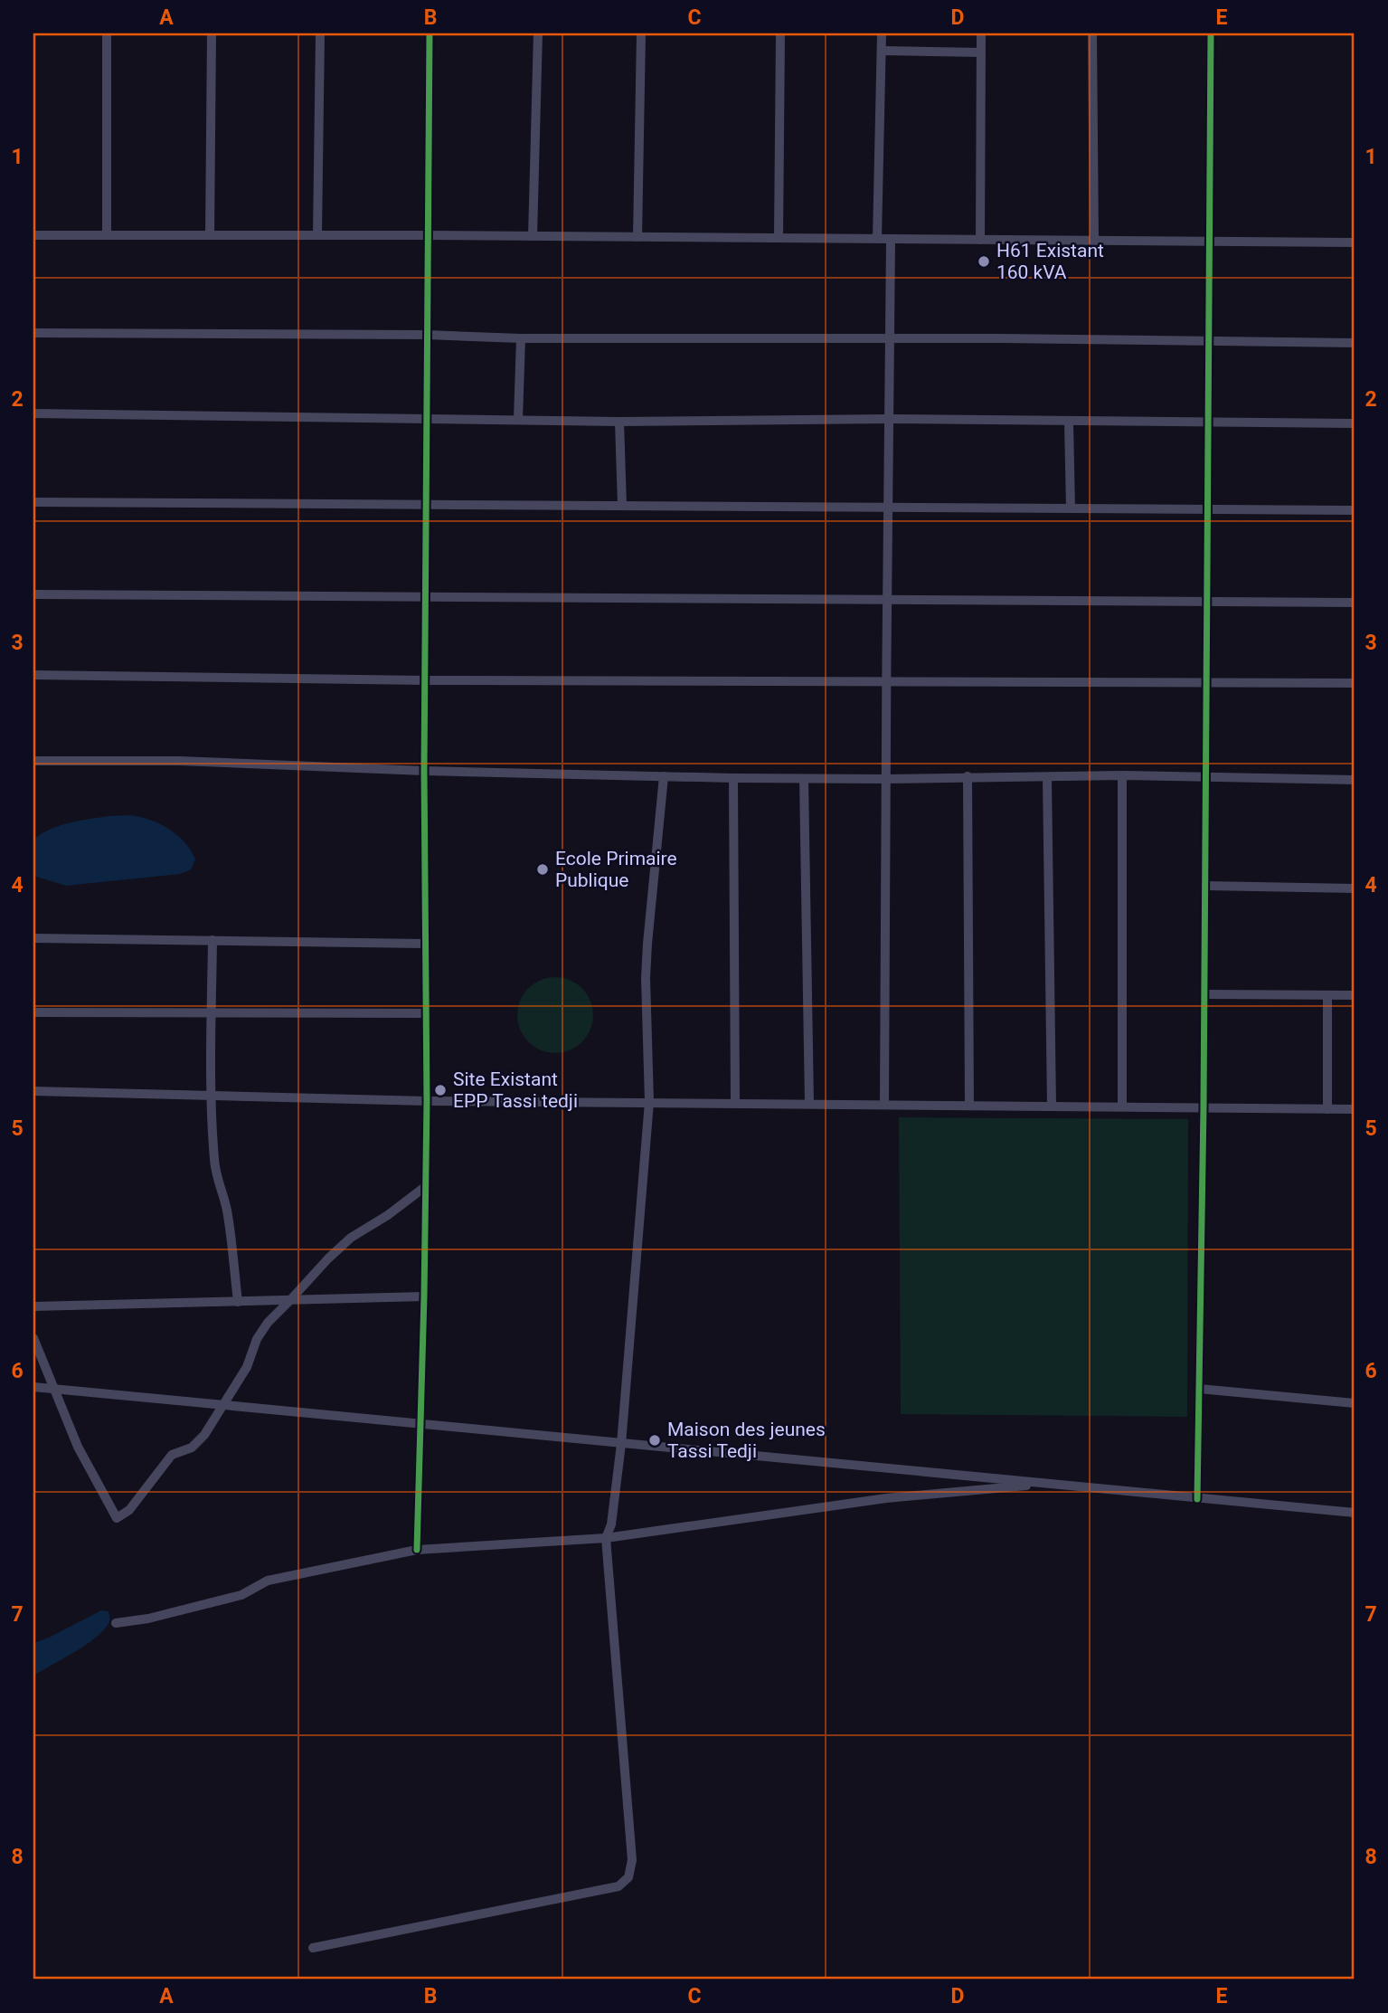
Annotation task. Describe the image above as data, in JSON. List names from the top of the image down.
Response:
{
  "places": [
    "H61 Existant 160 kVA",
    "Ecole Primaire Publique",
    "Site Existant EPP Tassi tedji",
    "Maison des jeunes Tassi Tedji"
  ],
  "grid": {
    "columns": [
      "A",
      "B",
      "C",
      "D",
      "E"
    ],
    "rows": [
      "1",
      "2",
      "3",
      "4",
      "5",
      "6",
      "7",
      "8"
    ]
  }
}
